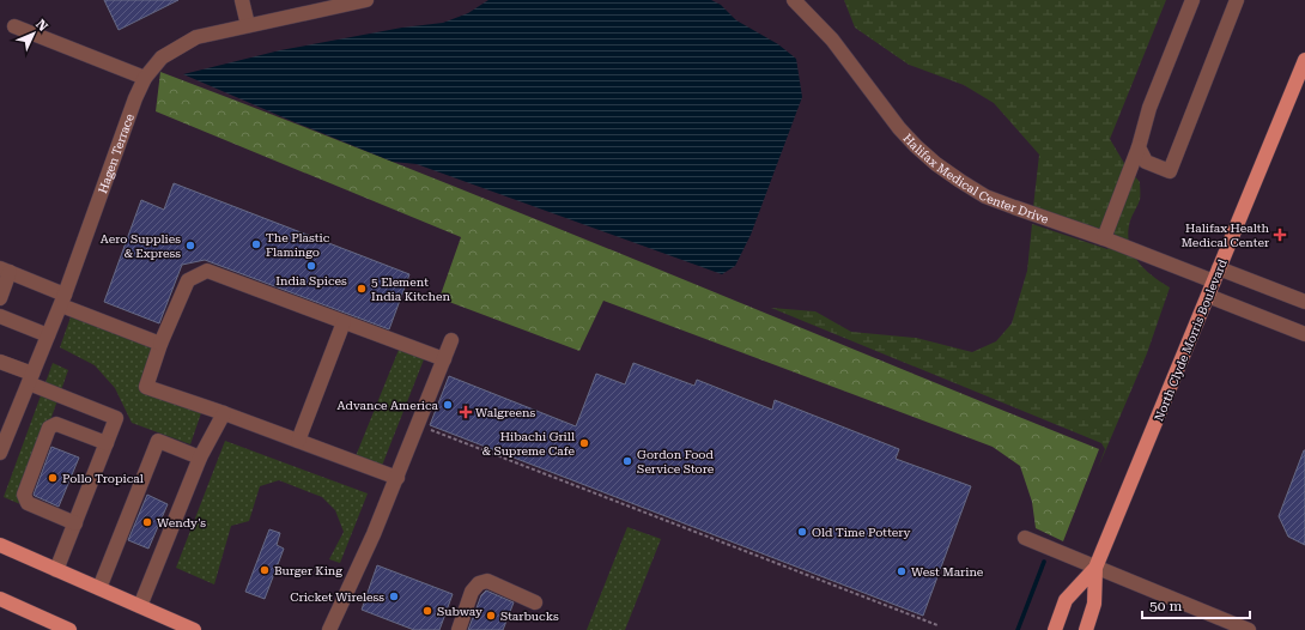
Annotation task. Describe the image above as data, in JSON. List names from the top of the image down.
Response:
{
  "streets": {
    "main road": ["North Clyde Morris Boulevard"],
    "street": ["Hagen Terrace", "Halifax Medical Center Drive"]
  },
  "crossings": [
    ["Halifax Medical Center Drive", "North Clyde Morris Boulevard"]
  ],
  "places": {
    "health": ["Halifax Health Medical Center", "Walgreens"],
    "other": [
      "The Plastic Flamingo",
      "Aero Supplies & Express",
      "India Spices",
      "5 Element India Kitchen",
      "Advance America",
      "Hibachi Grill & Supreme Cafe",
      "Gordon Food Service Store",
      "Pollo Tropical",
      "Wendy's",
      "Old Time Pottery",
      "Burger King",
      "West Marine",
      "Cricket Wireless",
      "Subway",
      "Starbucks"
    ]
  },
  "scale_bar": "50 m",
  "north": "top right"
}
